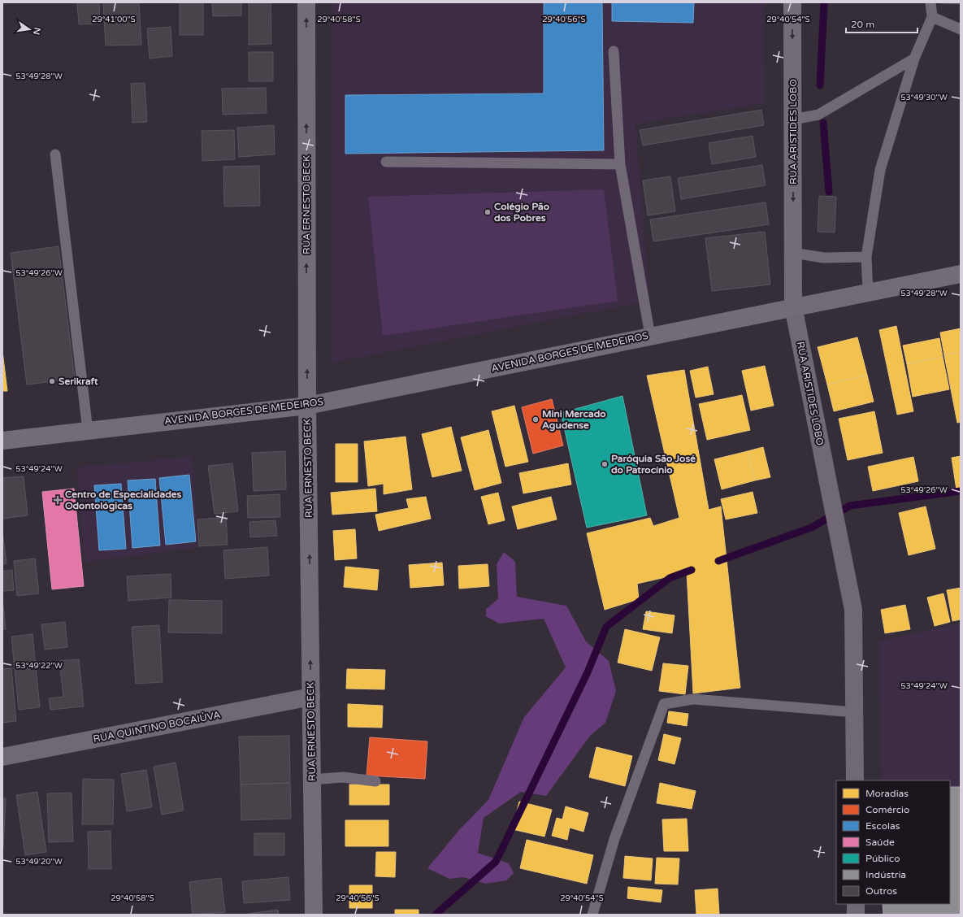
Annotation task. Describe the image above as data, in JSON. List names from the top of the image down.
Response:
{
  "streets": {
    "street": [
      "RUA ARISTIDES LOBO",
      "RUA ERNESTO BECK",
      "AVENIDA BORGES DE MEDEIROS",
      "RUA QUINTINO BOCAIÚVA"
    ]
  },
  "crossings": [
    ["RUA ARISTIDES LOBO", "AVENIDA BORGES DE MEDEIROS"],
    ["RUA ERNESTO BECK", "AVENIDA BORGES DE MEDEIROS"],
    ["RUA ERNESTO BECK", "RUA QUINTINO BOCAIÚVA"]
  ],
  "one_way": ["RUA ERNESTO BECK"],
  "places": {
    "other": [
      "Colégio Pão dos Pobres",
      "Serikraft",
      "Mini Mercado Agudense",
      "Paróquia São José do Patrocínio"
    ],
    "health": ["Centro de Especialidades Odontológicas"]
  },
  "legend": [
    "Moradias",
    "Comércio",
    "Escolas",
    "Saúde",
    "Público",
    "Indústria",
    "Outros"
  ],
  "scale_bar": "20 m",
  "north": "right",
  "coordinates": [
    "29°41'00\"S",
    "29°40'58\"S",
    "29°40'56\"S",
    "29°40'54\"S",
    "53°49'28\"W",
    "53°49'30\"W",
    "53°49'26\"W",
    "53°49'24\"W",
    "53°49'22\"W",
    "53°49'20\"W"
  ]
}
